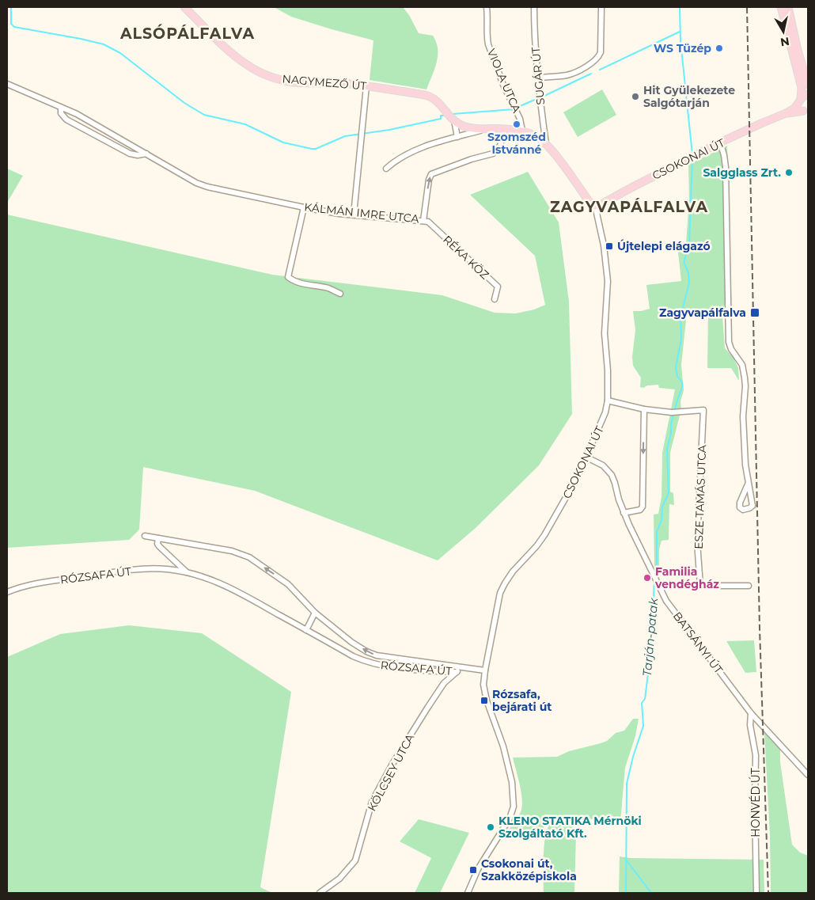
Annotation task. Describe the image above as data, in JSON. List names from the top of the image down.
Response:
{
  "streets": {
    "main road": ["NAGYMEZŐ ÚT", "CSOKONAI ÚT"],
    "street": [
      "SUGÁR ÚT",
      "VIOLA UTCA",
      "KÁLMÁN IMRE UTCA",
      "RÉKA KÖZ",
      "ESZE TAMÁS UTCA",
      "RÓZSAFA ÚT",
      "BATSÁNYI ÚT",
      "KÖLCSEY UTCA",
      "HONVÉD ÚT"
    ]
  },
  "crossings": [
    ["CSOKONAI ÚT", "RÓZSAFA ÚT"],
    ["CSOKONAI ÚT", "BATSÁNYI ÚT"],
    ["KÁLMÁN IMRE UTCA", "RÉKA KÖZ"],
    ["RÓZSAFA ÚT", "KÖLCSEY UTCA"],
    ["BATSÁNYI ÚT", "HONVÉD ÚT"]
  ],
  "districts": ["ALSÓPÁLFALVA", "ZAGYVAPÁLFALVA"],
  "water": ["Tarján-patak"],
  "places": {
    "other": [
      "WS Tüzép",
      "Hit Gyülekezete Salgótarján",
      "Szomszéd Istvánné",
      "Salgglass Zrt.",
      "Familia vendégház",
      "KLENO STATIKA Mérnöki Szolgáltató Kft."
    ],
    "transit": [
      "Újtelepi elágazó",
      "Zagyvapálfalva",
      "Rózsafa, bejárati út",
      "Csokonai út, Szakközépiskola"
    ]
  },
  "north": "bottom"
}
